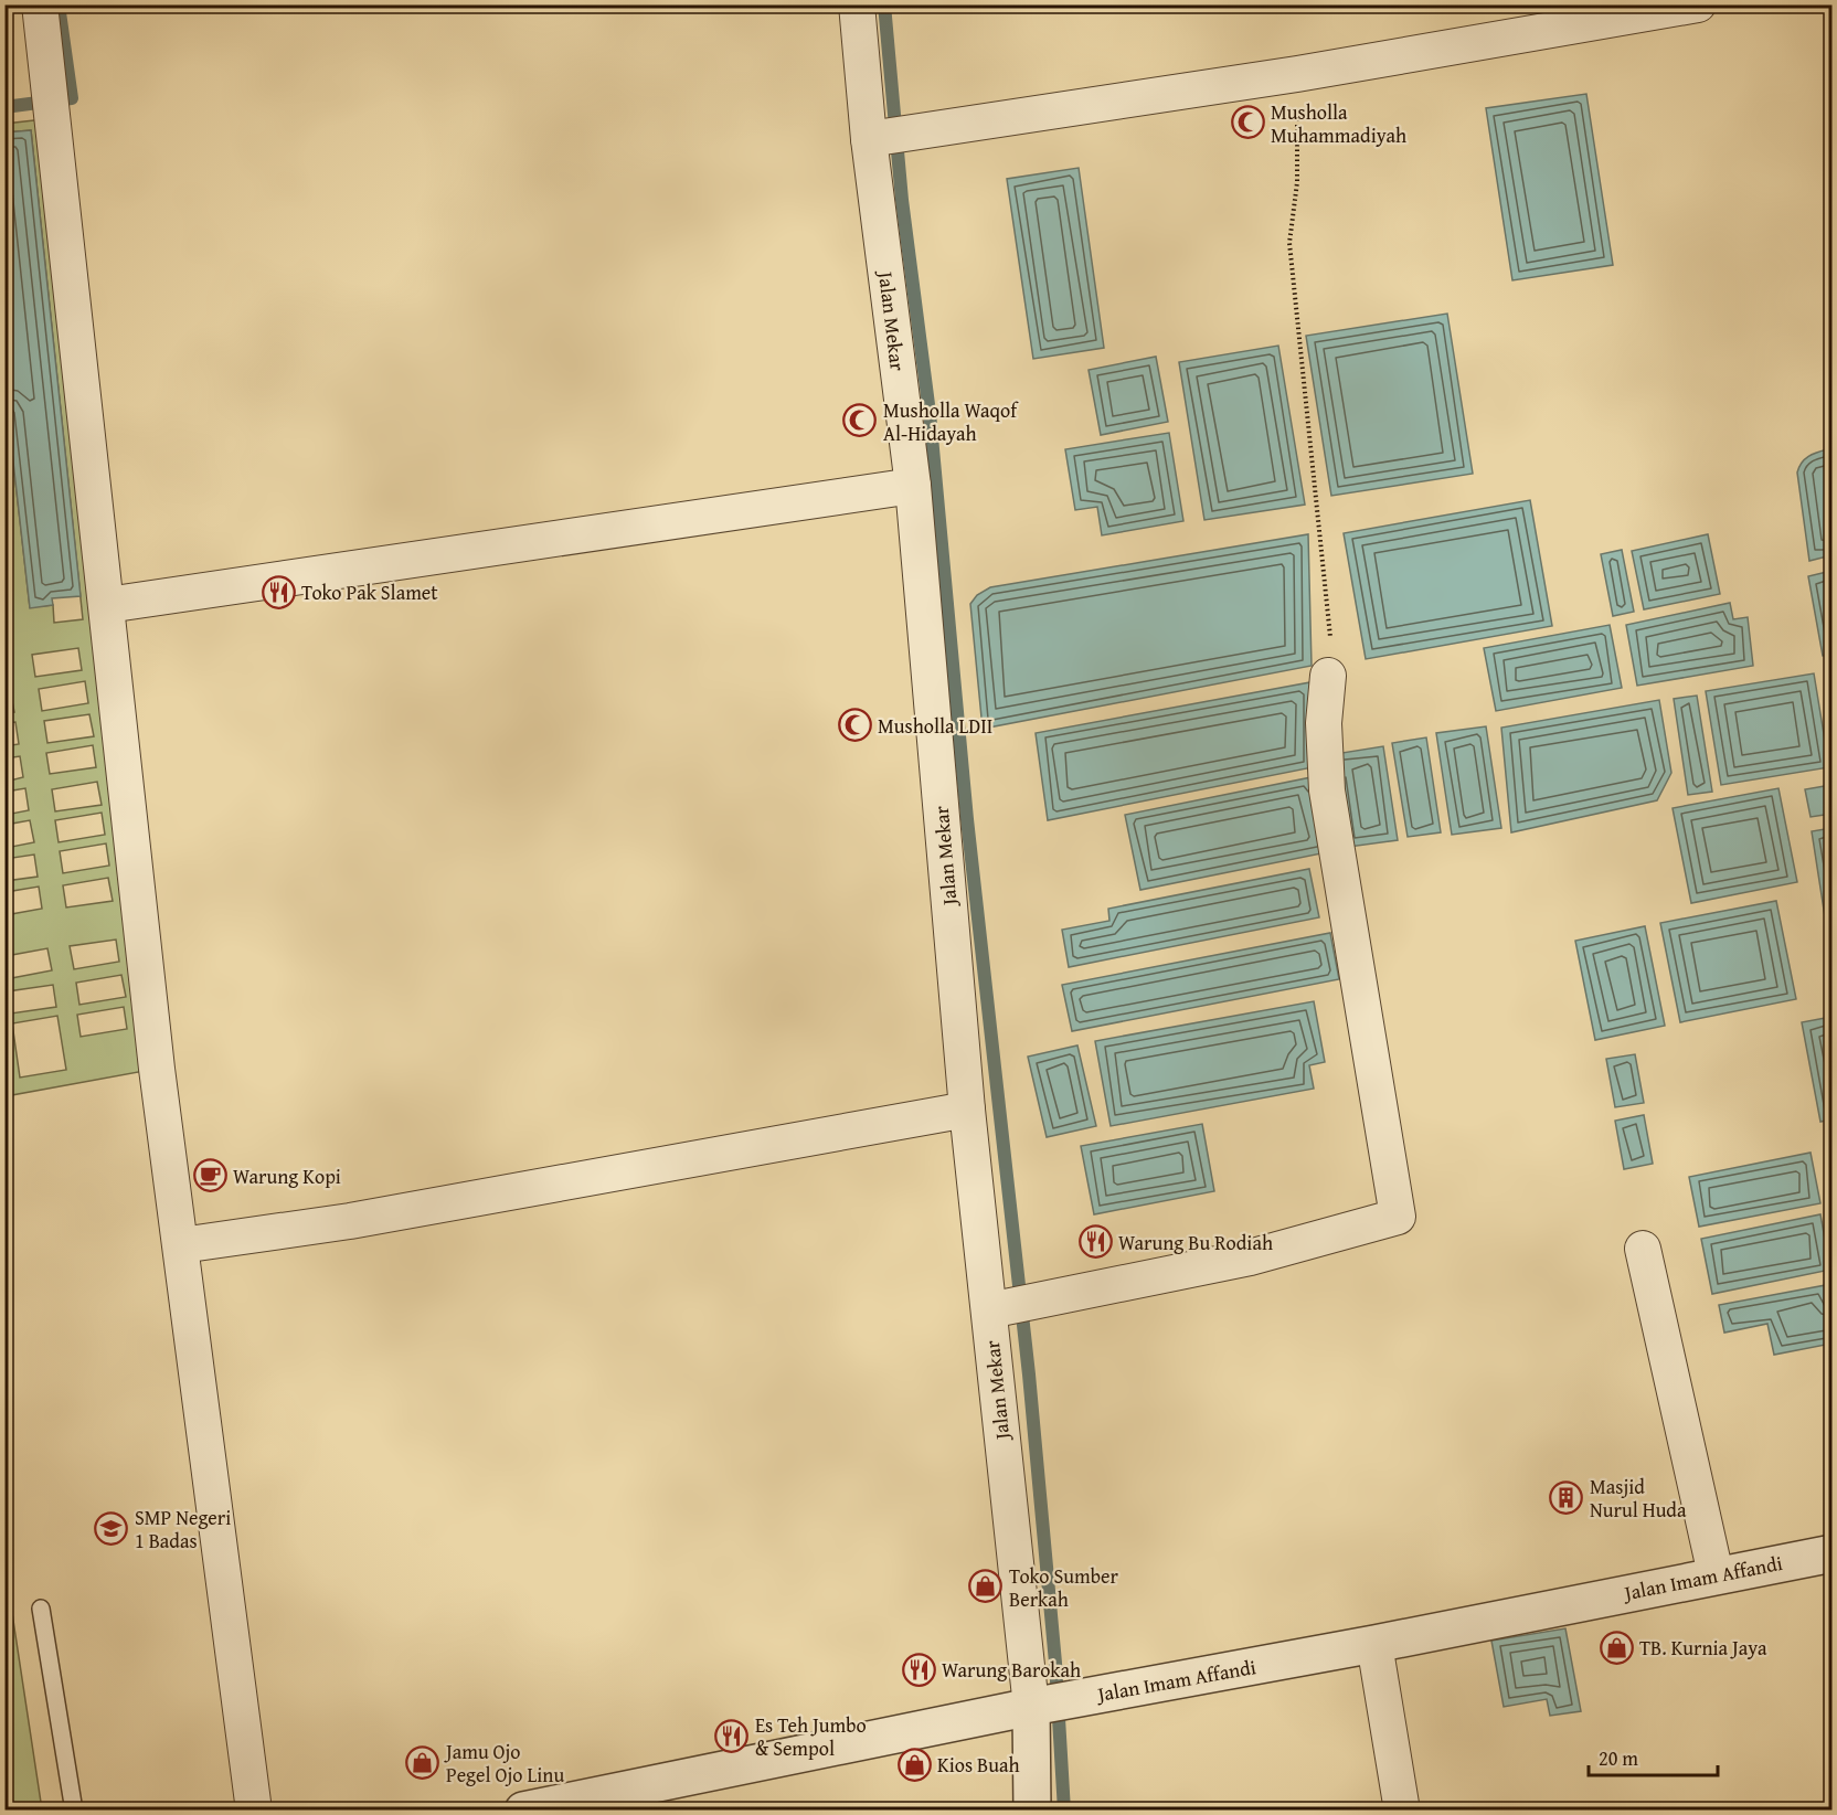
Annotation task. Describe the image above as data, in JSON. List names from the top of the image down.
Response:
{
  "streets": {
    "street": ["Jalan Mekar", "Jalan Imam Affandi"]
  },
  "crossings": [
    ["Jalan Mekar", "Jalan Imam Affandi"]
  ],
  "places": {
    "mosque": ["Musholla Muhammadiyah", "Musholla Waqof Al-Hidayah", "Musholla LDII"],
    "restaurant": [
      "Toko Pak Slamet",
      "Warung Bu Rodiah",
      "Warung Barokah",
      "Es Teh Jumbo & Sempol"
    ],
    "cafe": ["Warung Kopi"],
    "building": ["Masjid Nurul Huda"],
    "school or university": ["SMP Negeri 1 Badas"],
    "shop": [
      "Toko Sumber Berkah",
      "TB. Kurnia Jaya",
      "Jamu Ojo Pegel Ojo Linu",
      "Kios Buah"
    ]
  },
  "scale_bar": "20 m"
}
